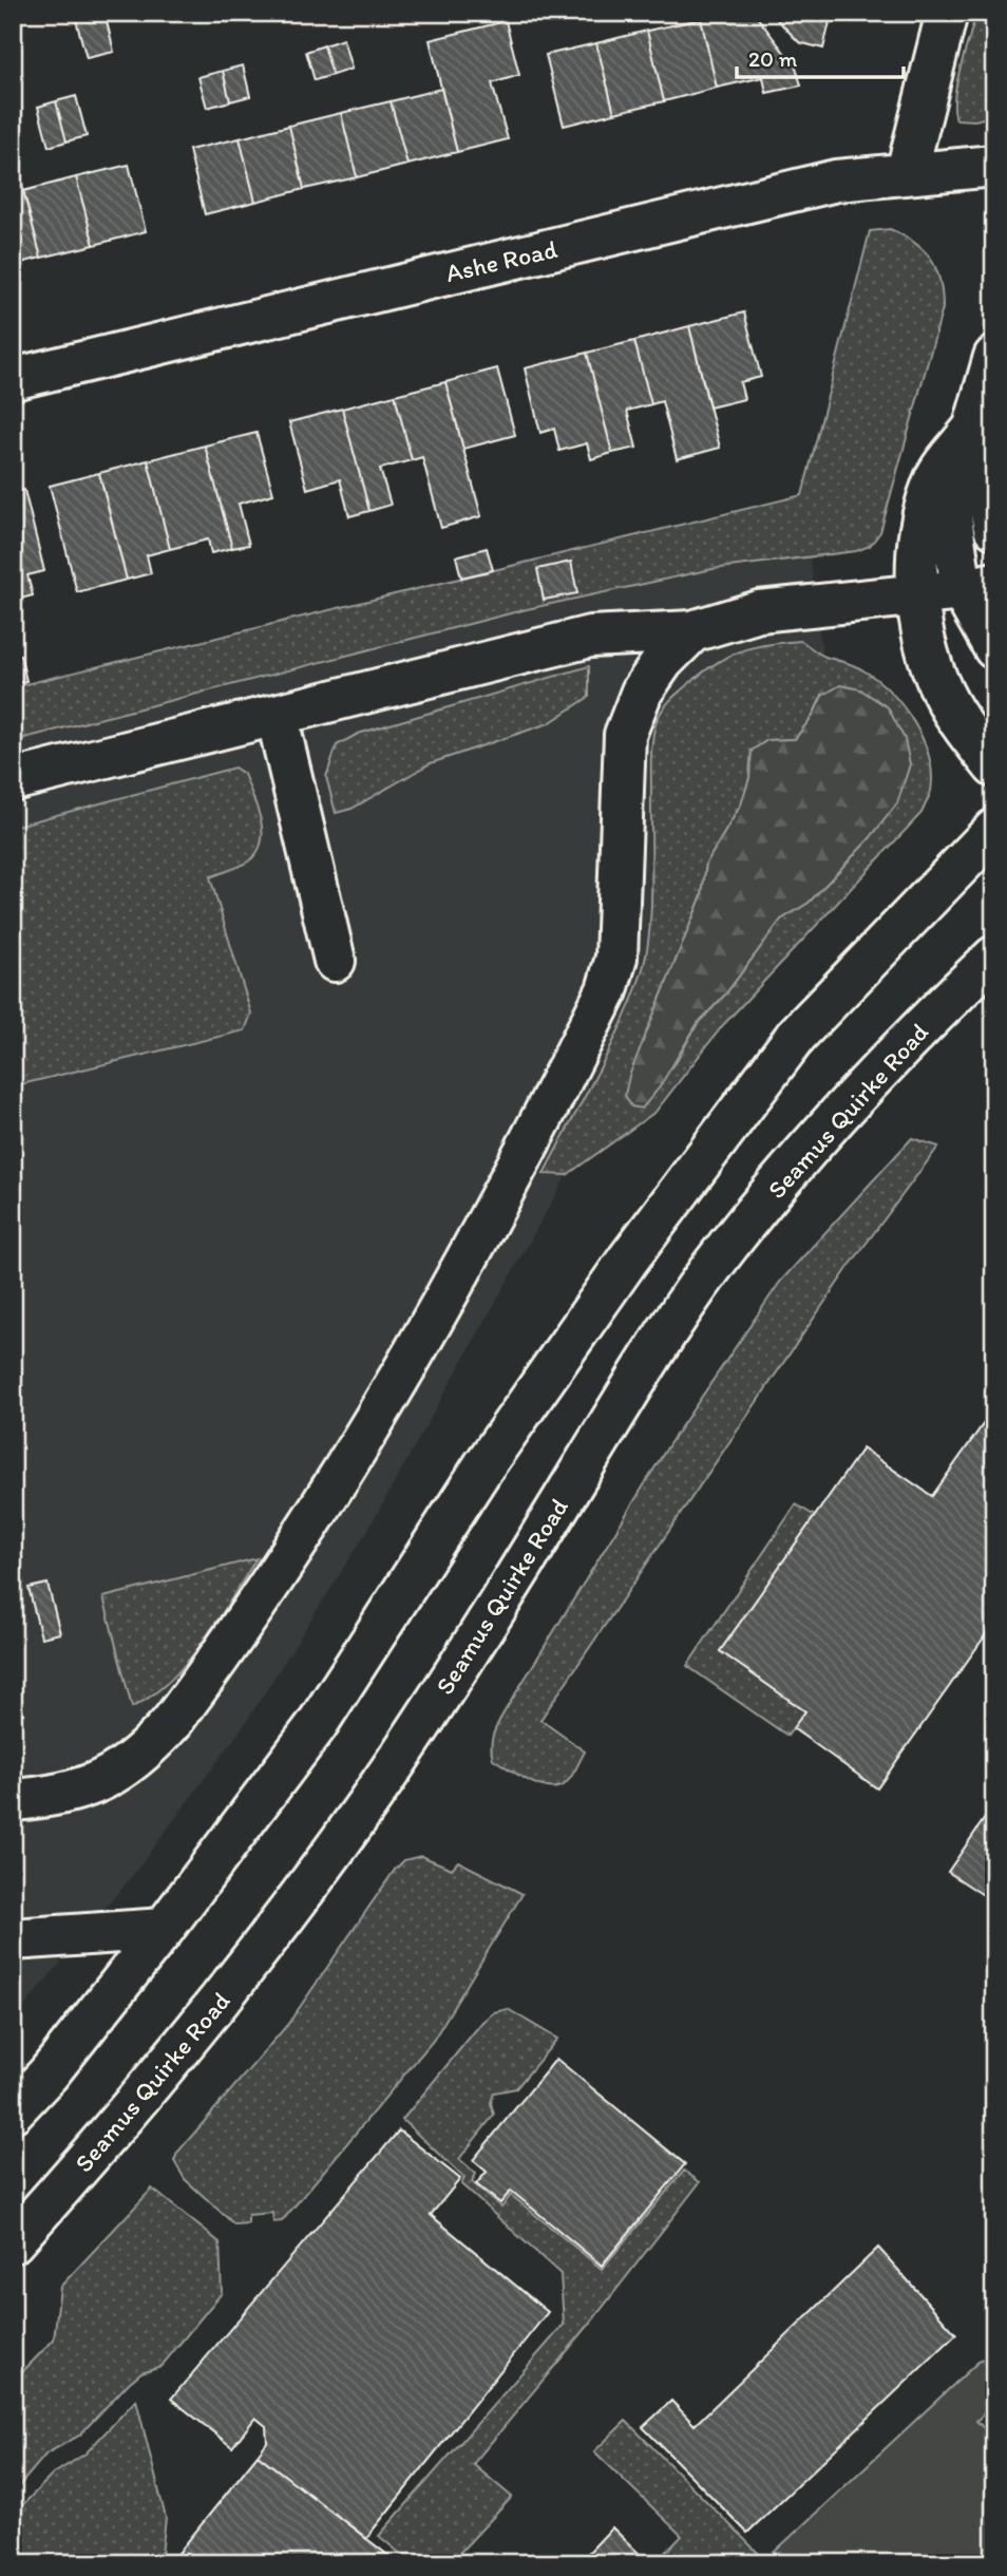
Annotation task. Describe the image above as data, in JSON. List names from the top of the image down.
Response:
{
  "streets": {
    "main road": ["Ashe Road", "Seamus Quirke Road"]
  },
  "scale_bar": "20 m"
}
